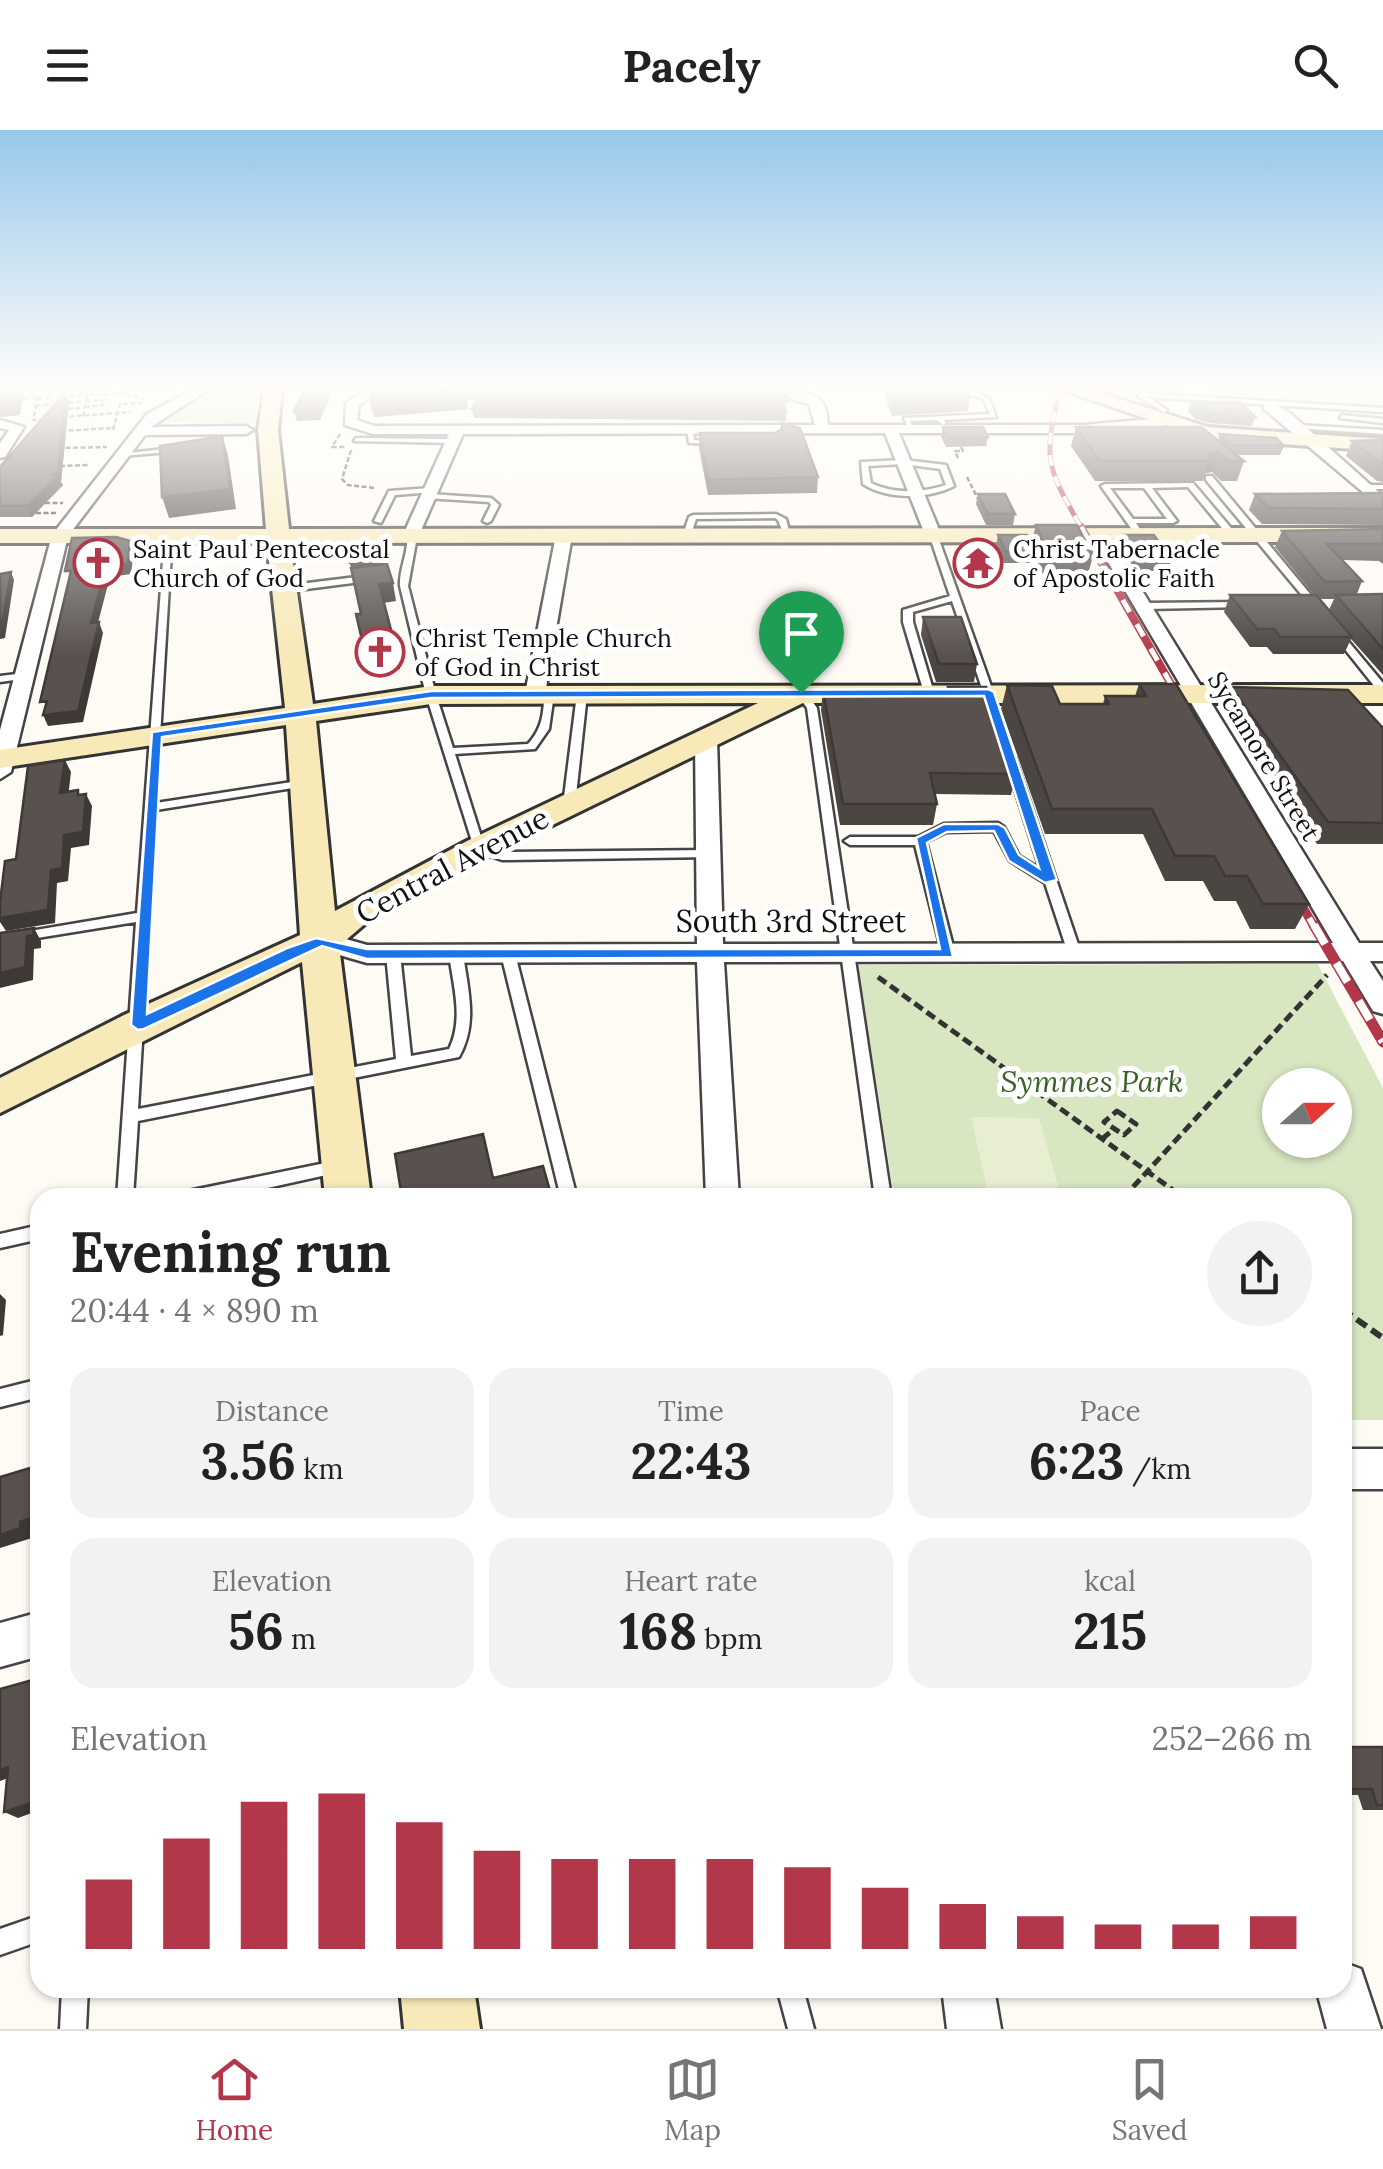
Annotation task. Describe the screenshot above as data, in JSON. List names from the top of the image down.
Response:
{
  "streets": {
    "street": ["Sycamore Street", "Central Avenue", "South 3rd Street"]
  },
  "crossings": [
    ["Sycamore Street", "South 3rd Street"],
    ["Central Avenue", "South 3rd Street"]
  ],
  "parks": ["Symmes Park"],
  "places": {
    "church": ["Saint Paul Pentecostal Church of God", "Christ Temple Church of God in Christ"],
    "temple": ["Christ Tabernacle of Apostolic Faith"]
  },
  "north": "right",
  "page": {
    "header": "Pacely",
    "heading": ["Evening run", "20:44 · 4 × 890 m"],
    "stats": [
      ["Distance", "3.56 km"],
      ["Time", "22:43"],
      ["Pace", "6:23 /km"],
      ["Elevation", "56 m"],
      ["Heart rate", "168 bpm"],
      ["kcal", "215"]
    ],
    "chart": ["Elevation", "252–266 m"],
    "tabs": ["Home", "Map", "Saved"]
  }
}
